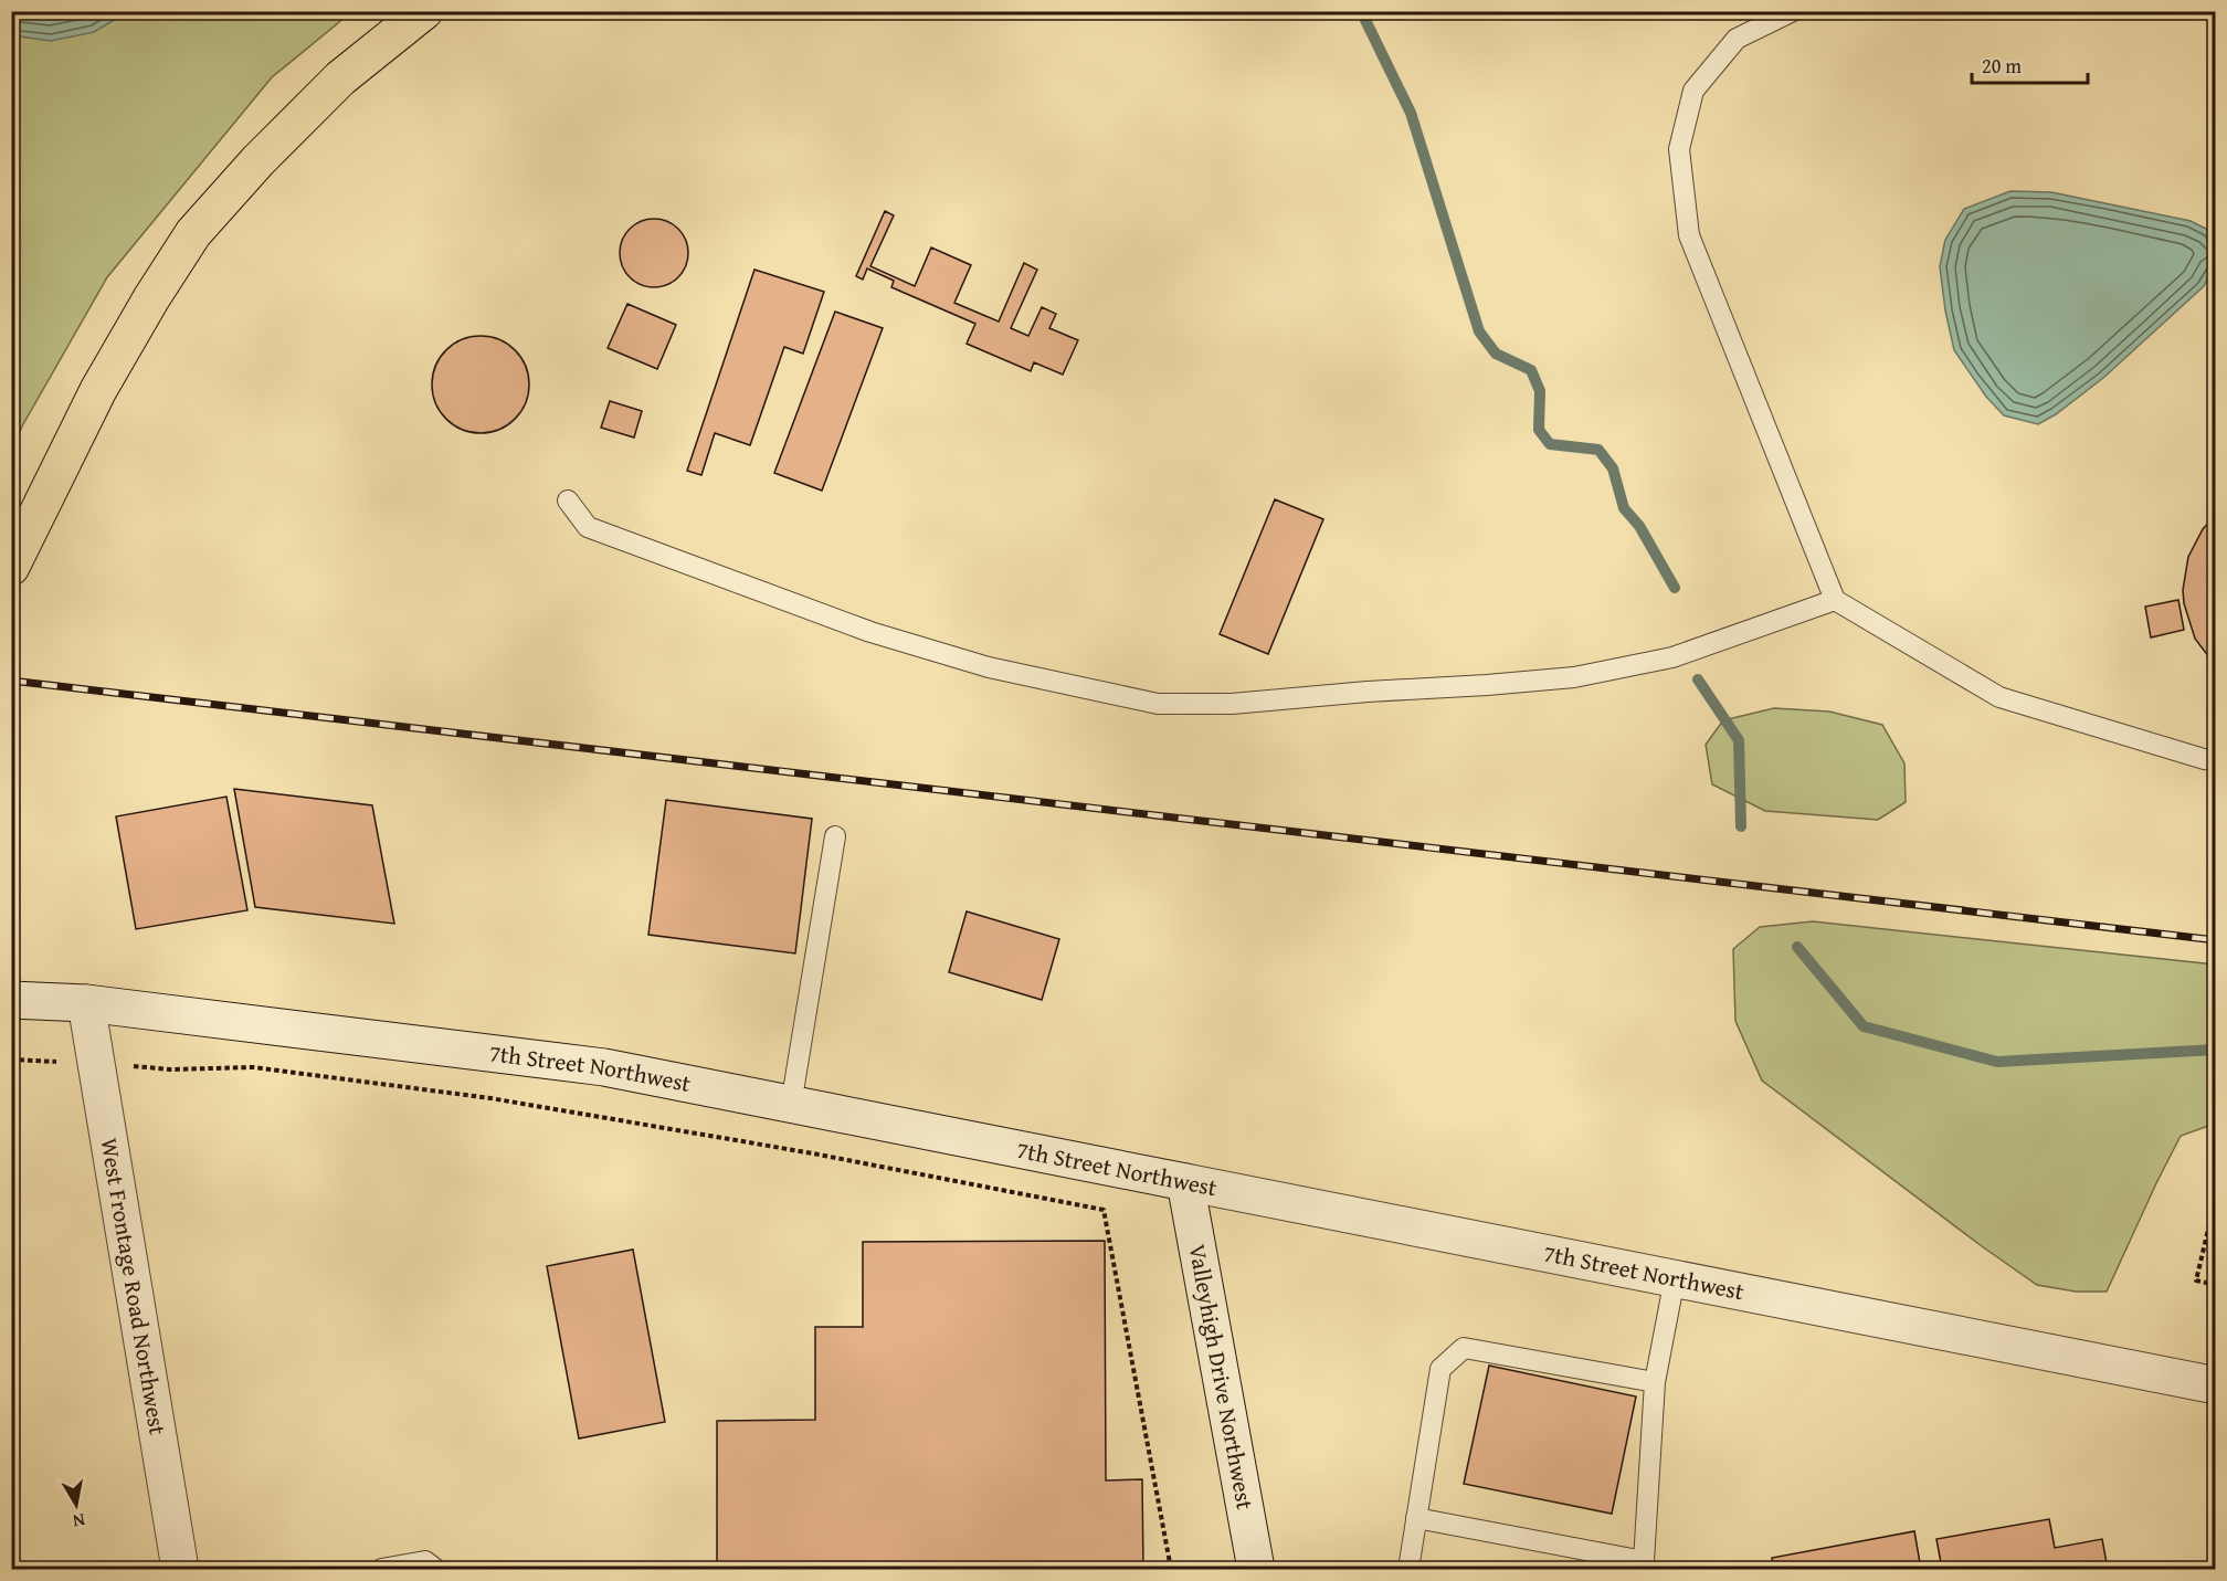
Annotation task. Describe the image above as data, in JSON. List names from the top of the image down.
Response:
{
  "streets": {
    "street": ["7th Street Northwest", "West Frontage Road Northwest", "Valleyhigh Drive Northwest"]
  },
  "crossings": [
    ["7th Street Northwest", "West Frontage Road Northwest"],
    ["7th Street Northwest", "Valleyhigh Drive Northwest"]
  ],
  "scale_bar": "20 m",
  "north": "bottom"
}
